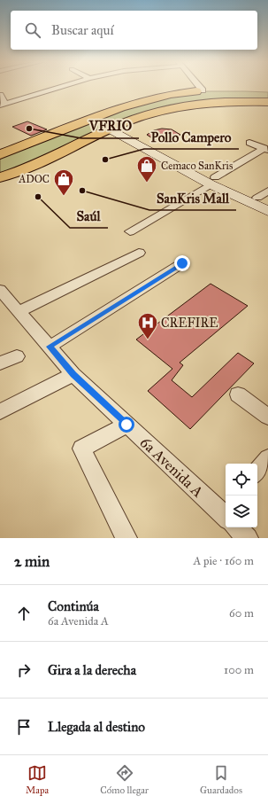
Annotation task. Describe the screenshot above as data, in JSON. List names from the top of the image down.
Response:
{
  "streets": {
    "street": ["6a Avenida A"]
  },
  "places": {
    "other": [
      "VFRIO",
      "Pollo Campero",
      "SanKris Mall",
      "Saúl"
    ],
    "shop": ["Cemaco SanKris", "ADOC"],
    "hospital": ["CREFIRE"]
  },
  "page": {
    "search": "Buscar aquí",
    "heading": ["2 min", "A pie · 160 m"],
    "list": [
      ["Continúa", "6a Avenida A", "60 m"],
      ["Gira a la derecha", "100 m"],
      "Llegada al destino"
    ],
    "nav": ["Mapa", "Cómo llegar", "Guardados"]
  }
}
